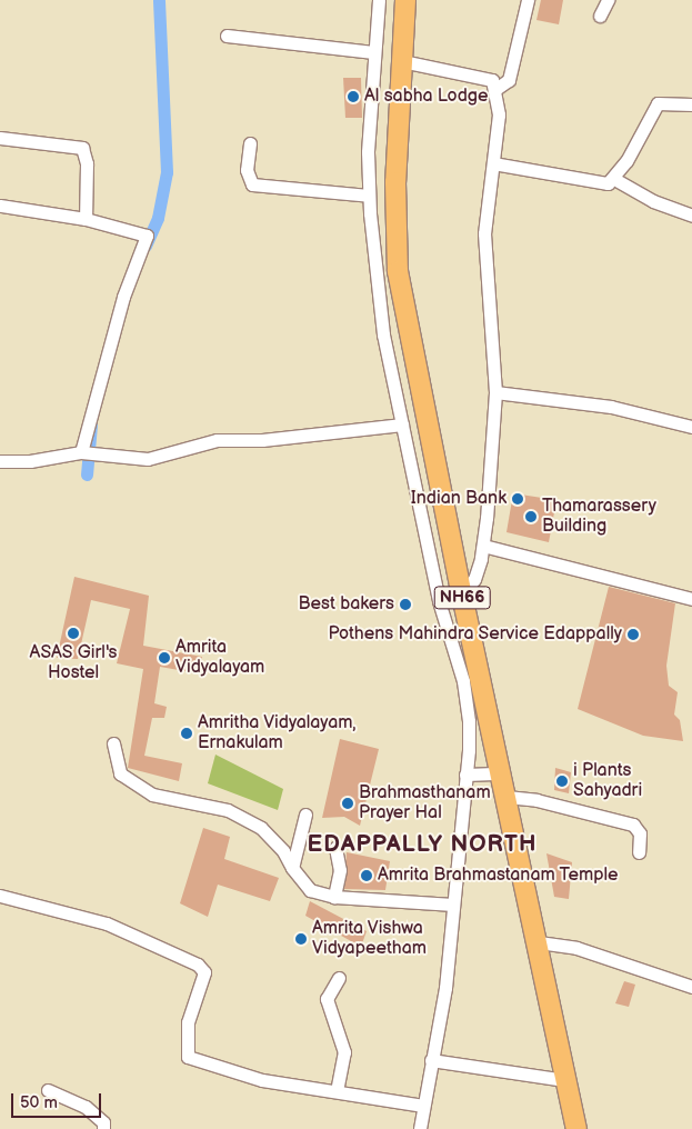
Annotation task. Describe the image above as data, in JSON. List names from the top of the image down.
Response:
{
  "streets": {
    "highway": ["NH66"]
  },
  "districts": ["EDAPPALLY NORTH"],
  "places": [
    "Al sabha Lodge",
    "Indian Bank",
    "Thamarassery Building",
    "Best bakers",
    "ASAS Girl's Hostel",
    "Pothens Mahindra Service Edappally",
    "Amrita Vidyalayam",
    "Amritha Vidyalayam, Ernakulam",
    "i Plants Sahyadri",
    "Brahmasthanam Prayer Hal",
    "Amrita Brahmastanam Temple",
    "Amrita Vishwa Vidyapeetham"
  ],
  "scale_bar": "50 m"
}
